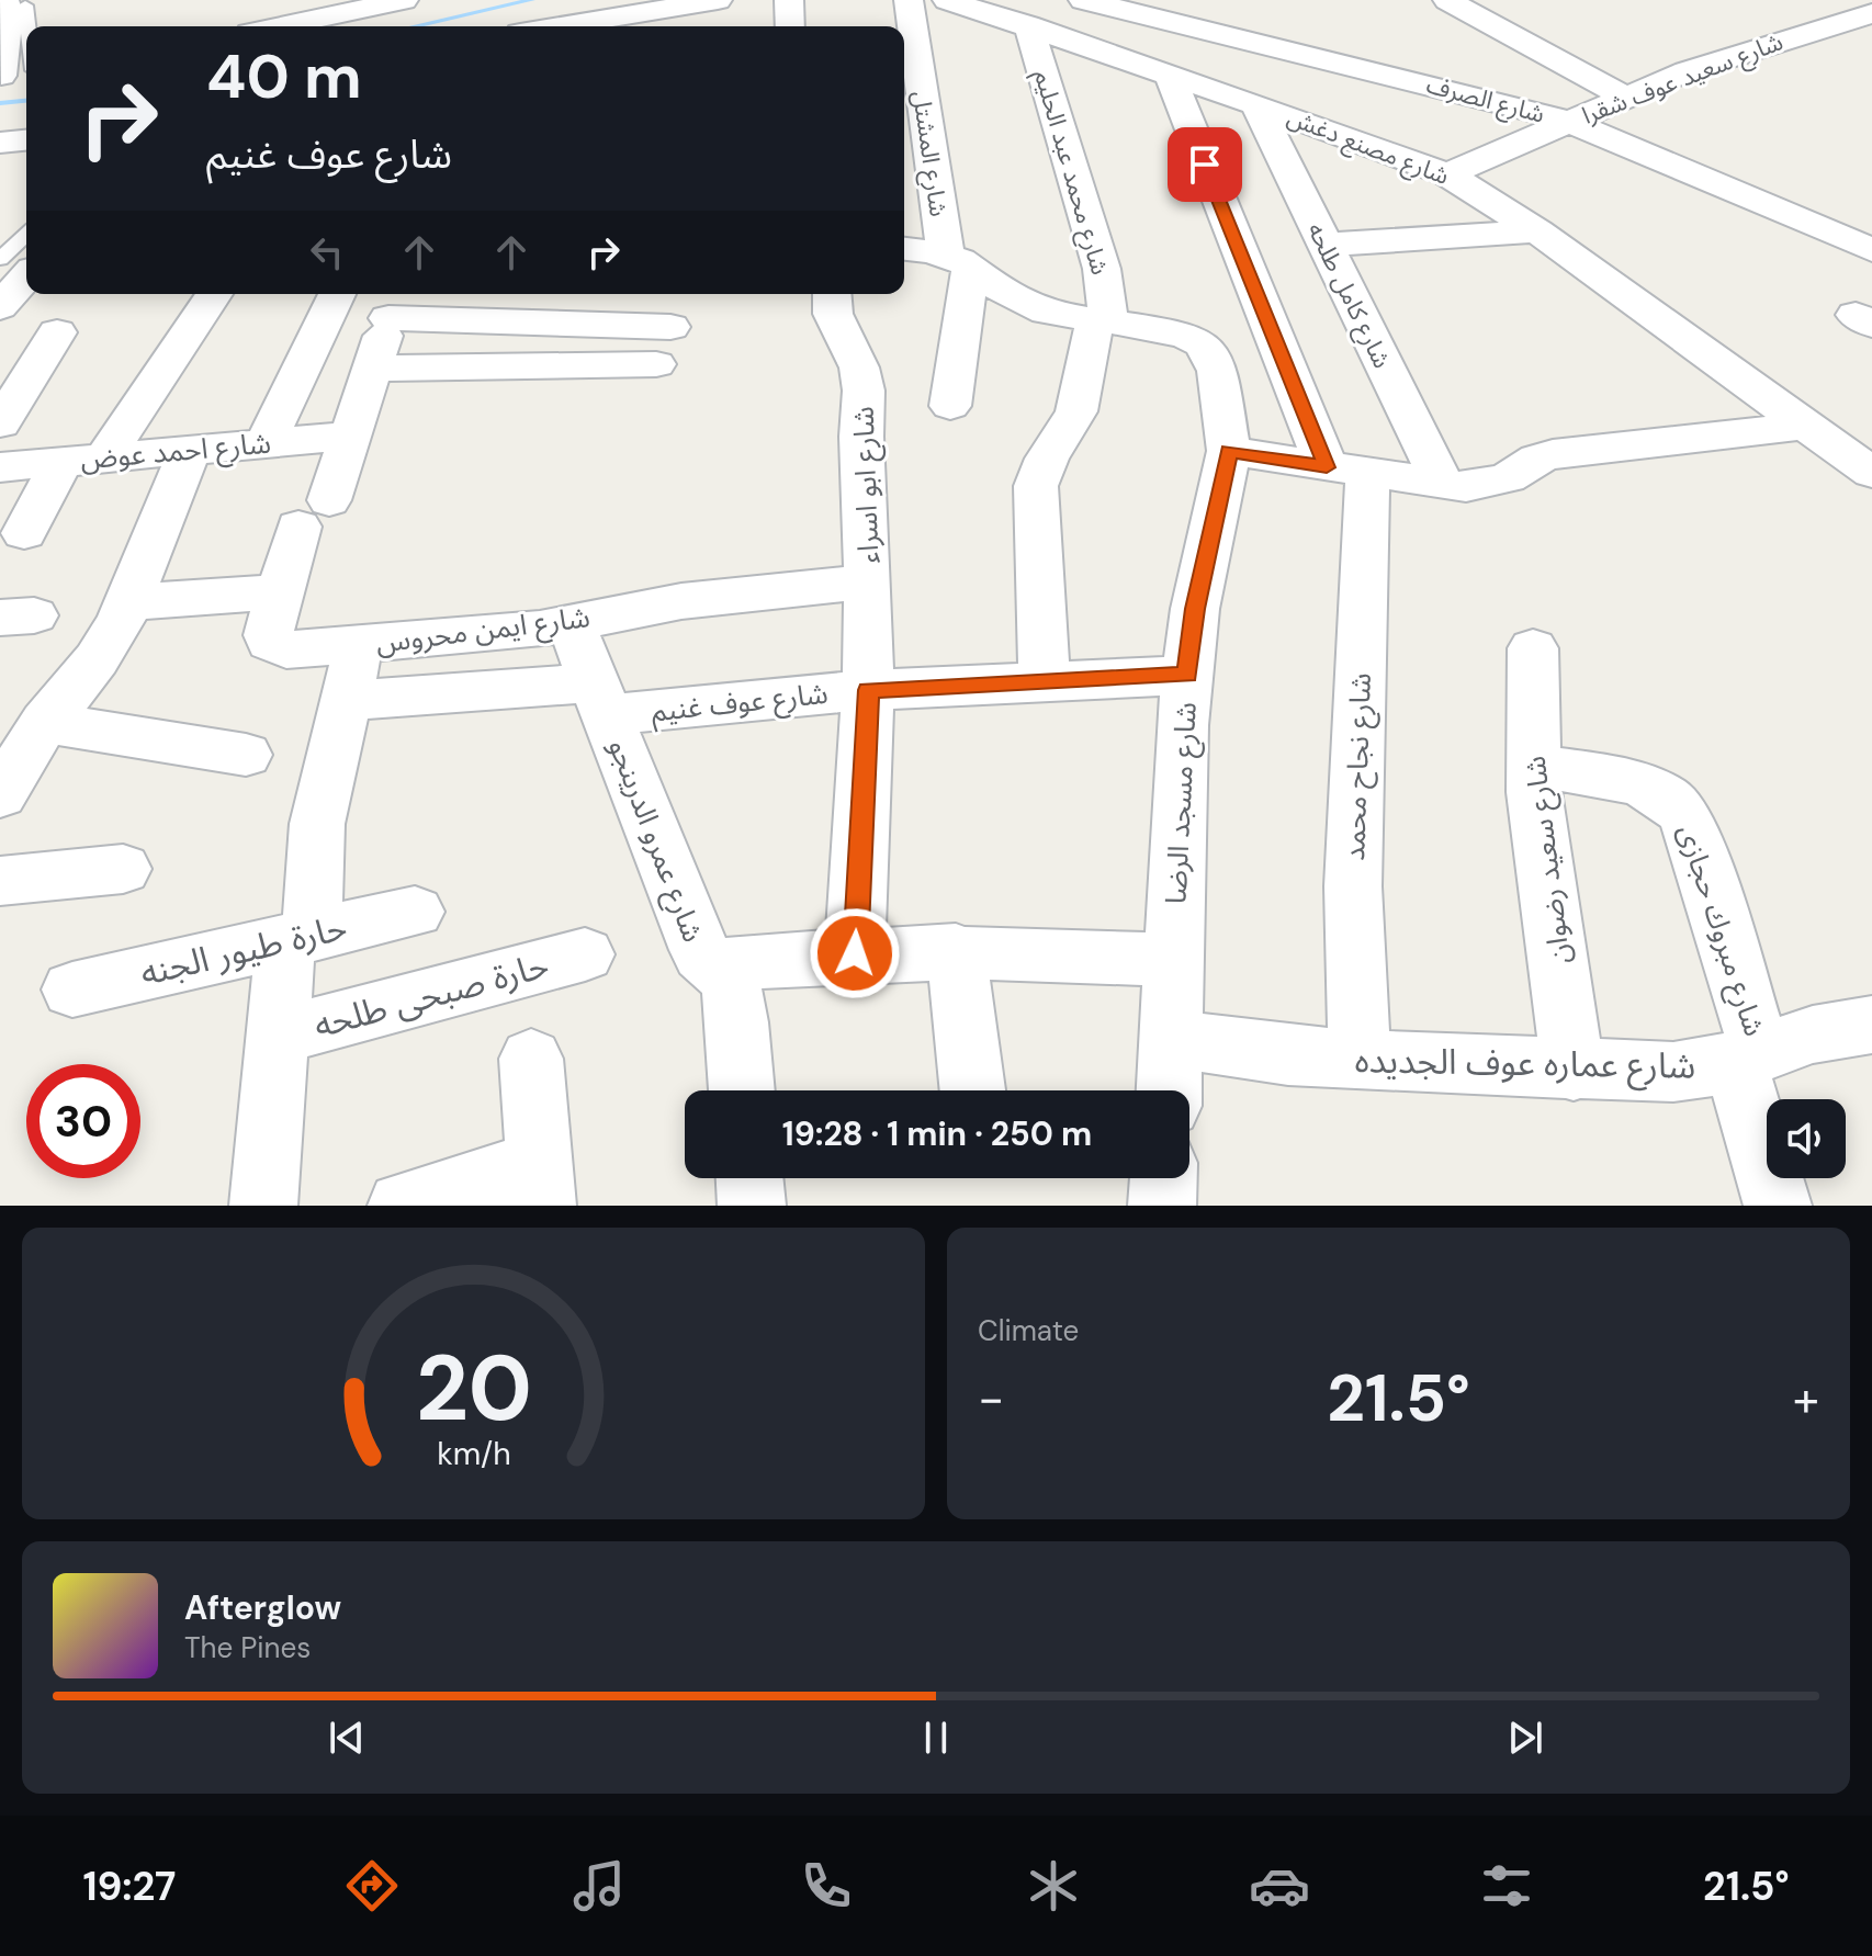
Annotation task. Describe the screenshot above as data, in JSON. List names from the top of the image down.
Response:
{
  "streets": {
    "street": [
      "شارع سعيد عوف شقرا",
      "شارع الصرف",
      "شارع مصنع دغش",
      "شارع المشتل",
      "شارع محمد عبد الحليم",
      "شارع كامل طلحه",
      "شارع احمد عوض",
      "شارع ابو اسراء",
      "شارع ايمن محروس",
      "شارع عوف غنيم",
      "شارع نجاح محمد",
      "شارع مسجد الرضا",
      "شارع عمرو الدرينجو",
      "شارع سعيد رضوان",
      "شارع مبروك حجازى",
      "حارة طيور الجنه",
      "حارة صبحى طلحه",
      "شارع عماره عوف الجديده"
    ]
  },
  "crossings": [
    ["شارع سعيد عوف شقرا", "شارع الصرف"],
    ["شارع سعيد عوف شقرا", "شارع مصنع دغش"],
    ["شارع مصنع دغش", "شارع محمد عبد الحليم"],
    ["شارع مصنع دغش", "شارع كامل طلحه"],
    ["شارع المشتل", "شارع مسجد الرضا"],
    ["شارع محمد عبد الحليم", "شارع مسجد الرضا"],
    ["شارع احمد عوض", "شارع ايمن محروس"],
    ["شارع ابو اسراء", "شارع ايمن محروس"],
    ["شارع ابو اسراء", "شارع عوف غنيم"],
    ["شارع ايمن محروس", "شارع عمرو الدرينجو"],
    ["شارع عوف غنيم", "شارع مسجد الرضا"],
    ["شارع عوف غنيم", "شارع عمرو الدرينجو"],
    ["شارع نجاح محمد", "شارع عماره عوف الجديده"],
    ["شارع مسجد الرضا", "شارع عماره عوف الجديده"],
    ["شارع سعيد رضوان", "شارع مبروك حجازى"],
    ["شارع سعيد رضوان", "شارع عماره عوف الجديده"],
    ["شارع مبروك حجازى", "شارع عماره عوف الجديده"]
  ],
  "page": {
    "turn": ["40 m", "شارع عوف غنيم"],
    "limit": "30",
    "trip": "19:28 · 1 min · 250 m",
    "tile": "Climate",
    "heat": ["−", "21.5°", "+"],
    "song": ["Afterglow", "The Pines"],
    "tabs": ["19:27", "21.5°"],
    "gauge": ["20", "km/h"]
  }
}
